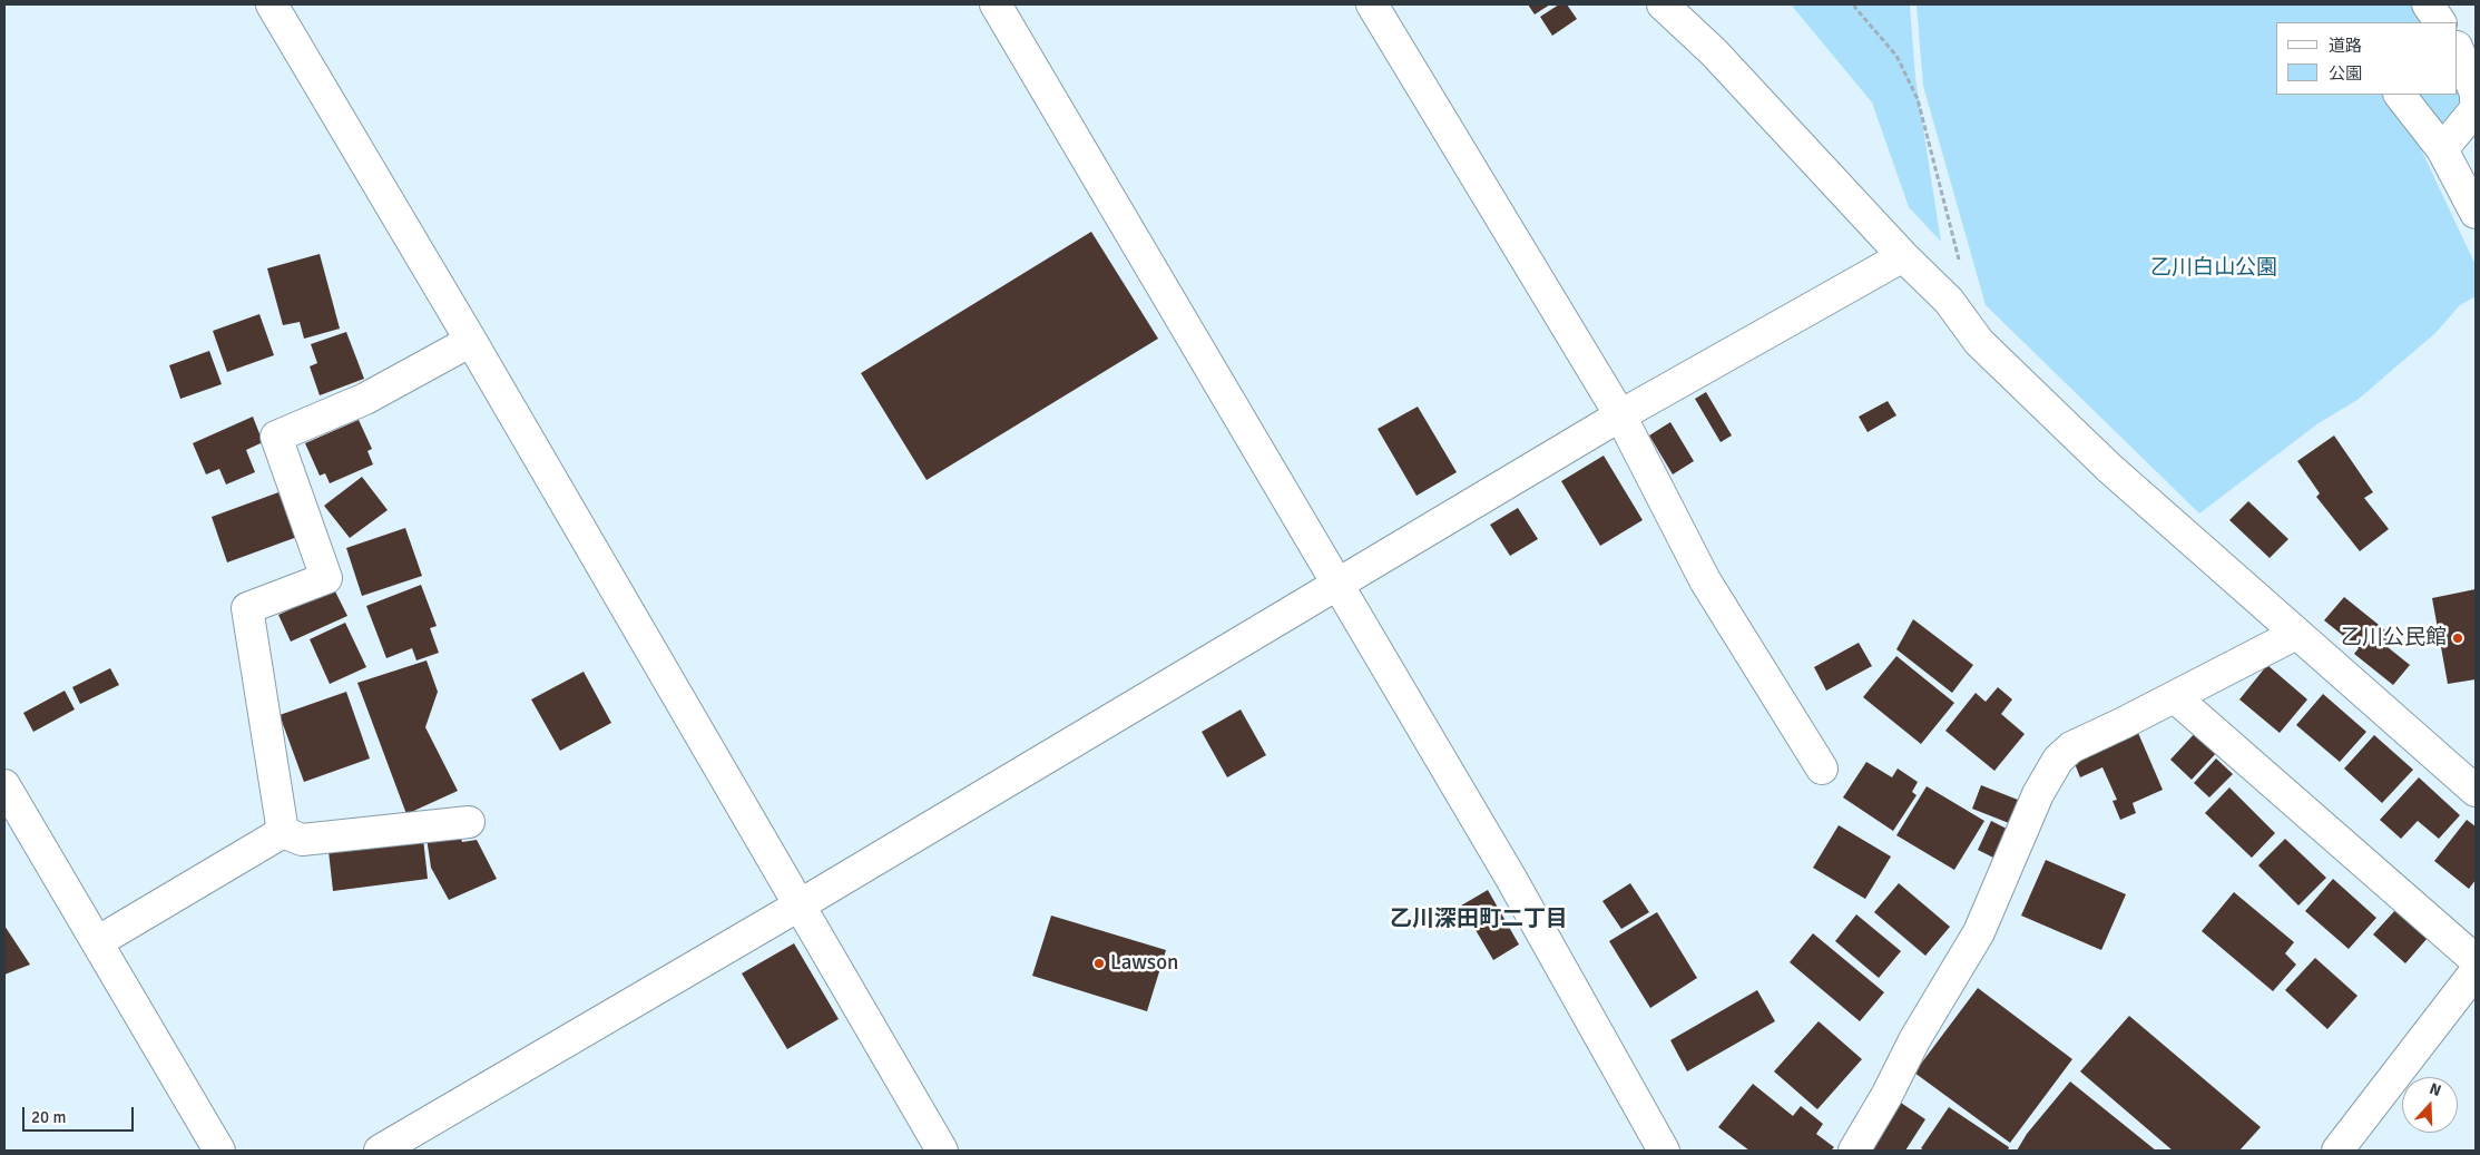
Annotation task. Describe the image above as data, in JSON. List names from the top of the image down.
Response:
{
  "districts": ["乙川深田町二丁目"],
  "parks": ["乙川白山公園"],
  "places": ["乙川公民館", "Lawson"],
  "legend": ["道路", "公園"],
  "scale_bar": "20 m",
  "north": "top"
}
